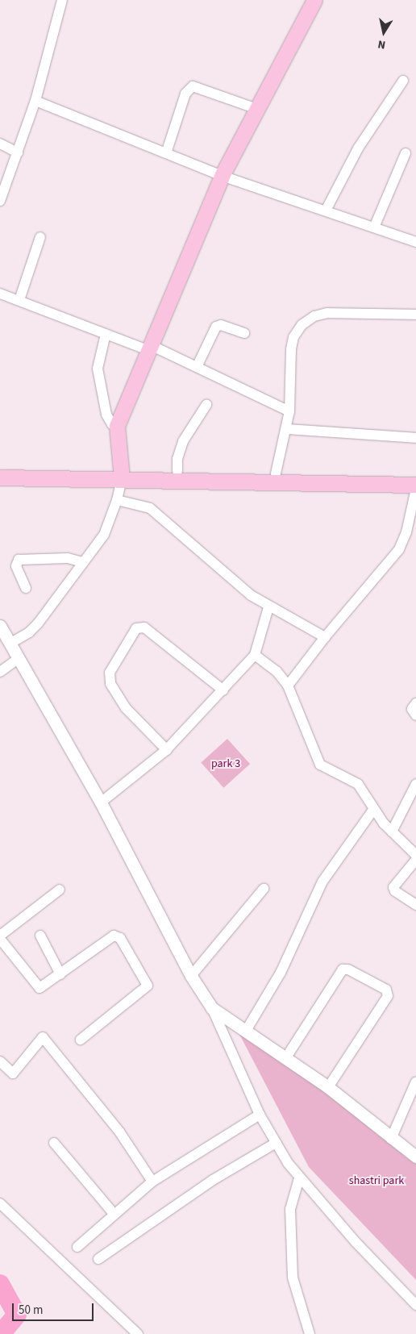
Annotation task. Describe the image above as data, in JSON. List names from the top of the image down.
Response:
{
  "parks": ["park 3", "shastri park"],
  "scale_bar": "50 m",
  "north": "bottom"
}
